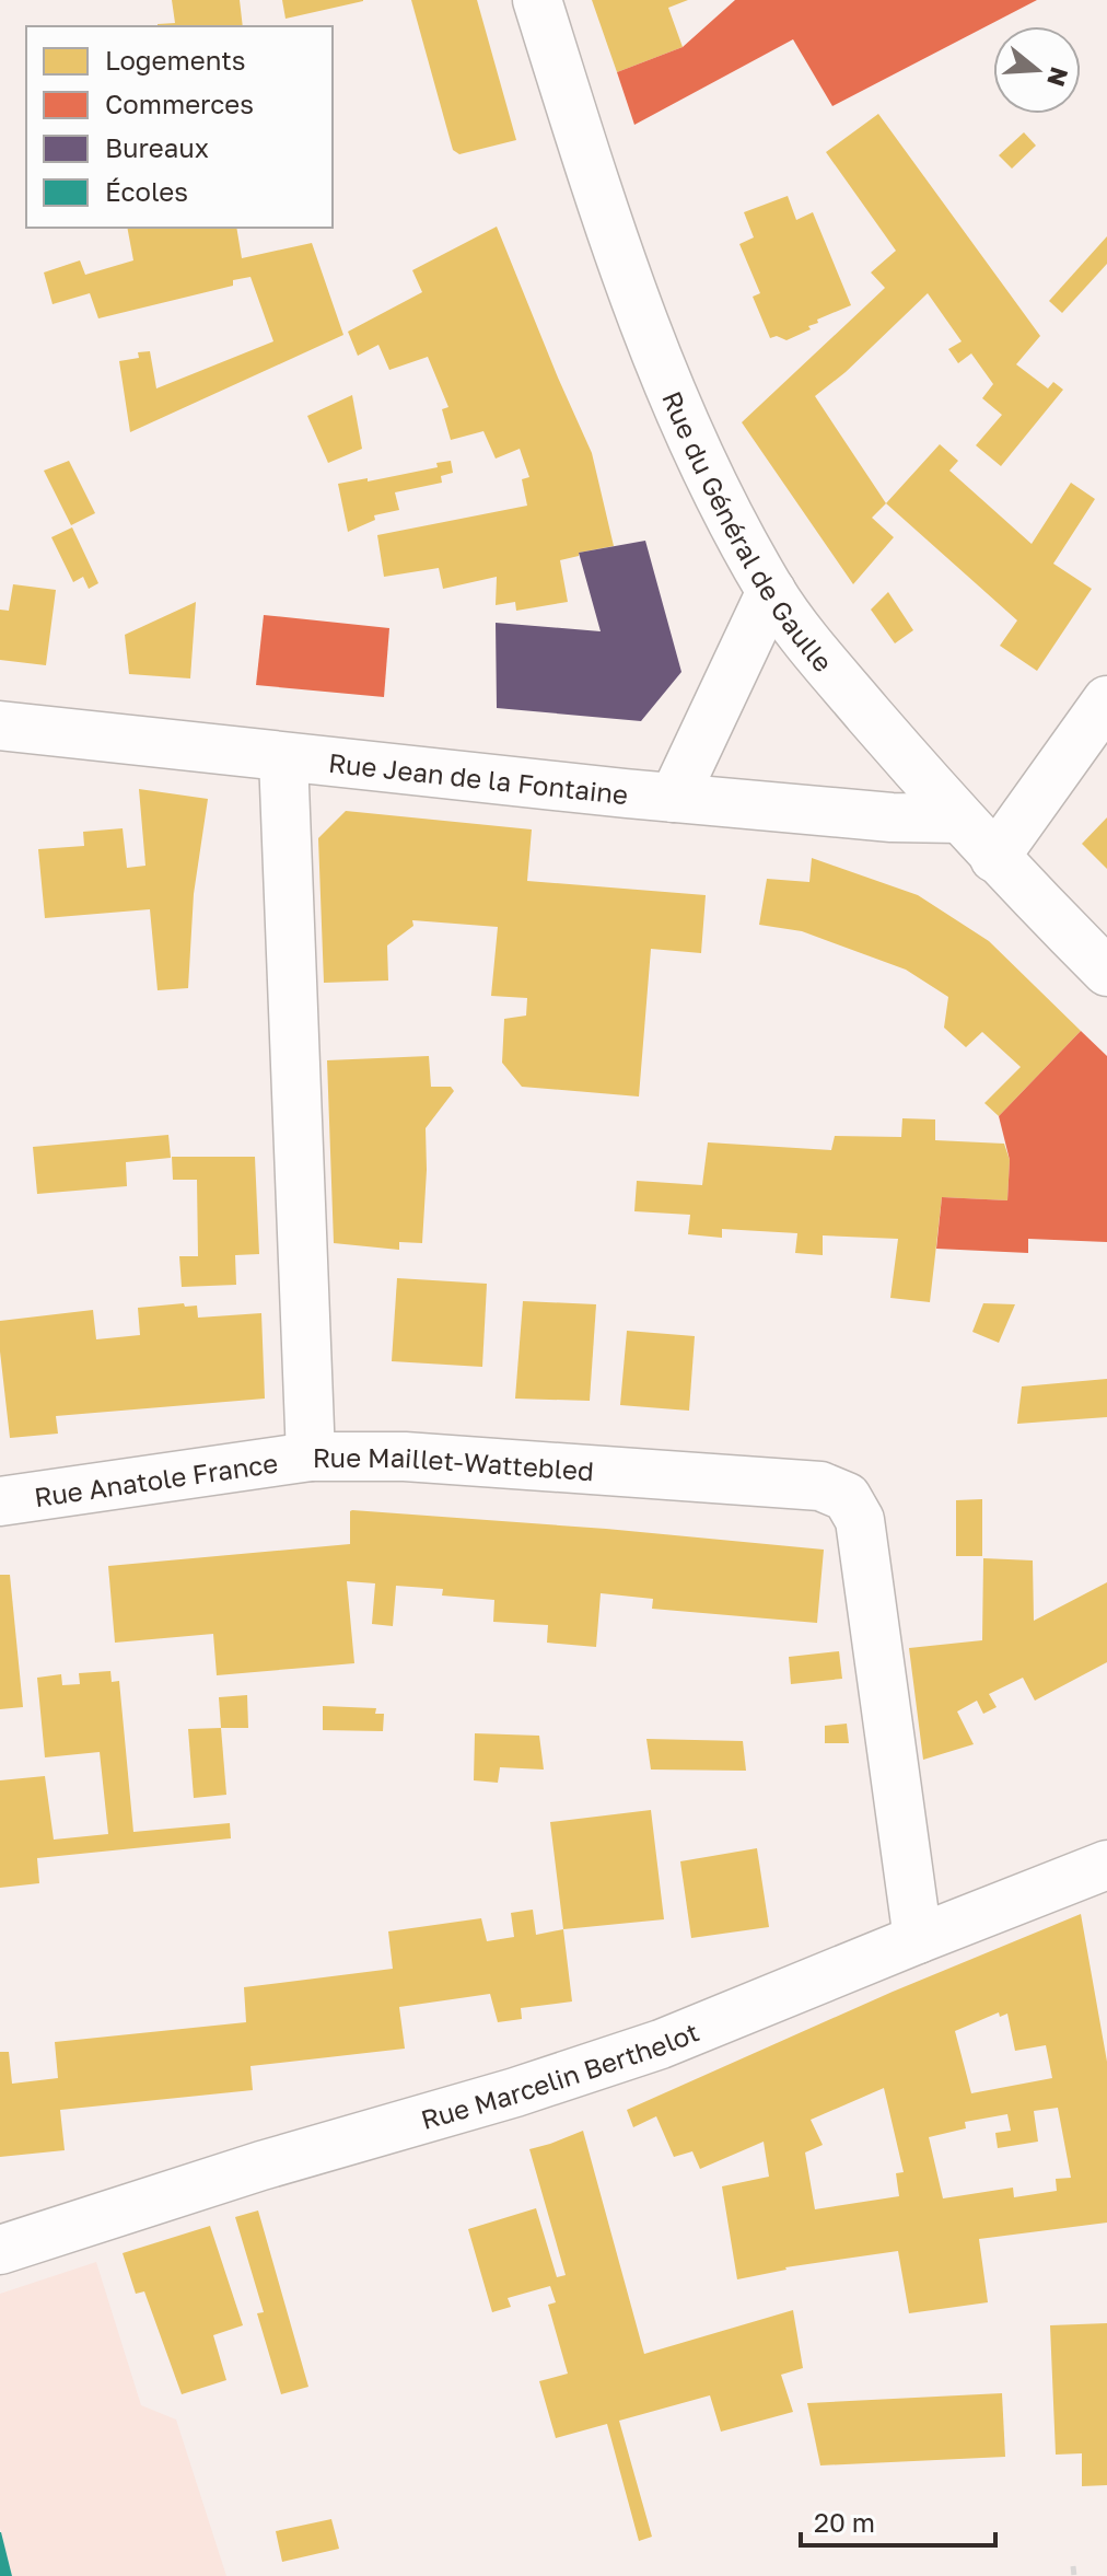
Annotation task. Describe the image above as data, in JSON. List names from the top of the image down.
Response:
{
  "streets": {
    "street": [
      "Rue du Général de Gaulle",
      "Rue Jean de la Fontaine",
      "Rue Maillet-Wattebled",
      "Rue Anatole France",
      "Rue Marcelin Berthelot"
    ]
  },
  "crossings": [
    ["Rue du Général de Gaulle", "Rue Jean de la Fontaine"],
    ["Rue Jean de la Fontaine", "Rue Maillet-Wattebled"],
    ["Rue Maillet-Wattebled", "Rue Anatole France"],
    ["Rue Maillet-Wattebled", "Rue Marcelin Berthelot"]
  ],
  "legend": [
    "Logements",
    "Commerces",
    "Bureaux",
    "Écoles"
  ],
  "scale_bar": "20 m",
  "north": "right"
}
